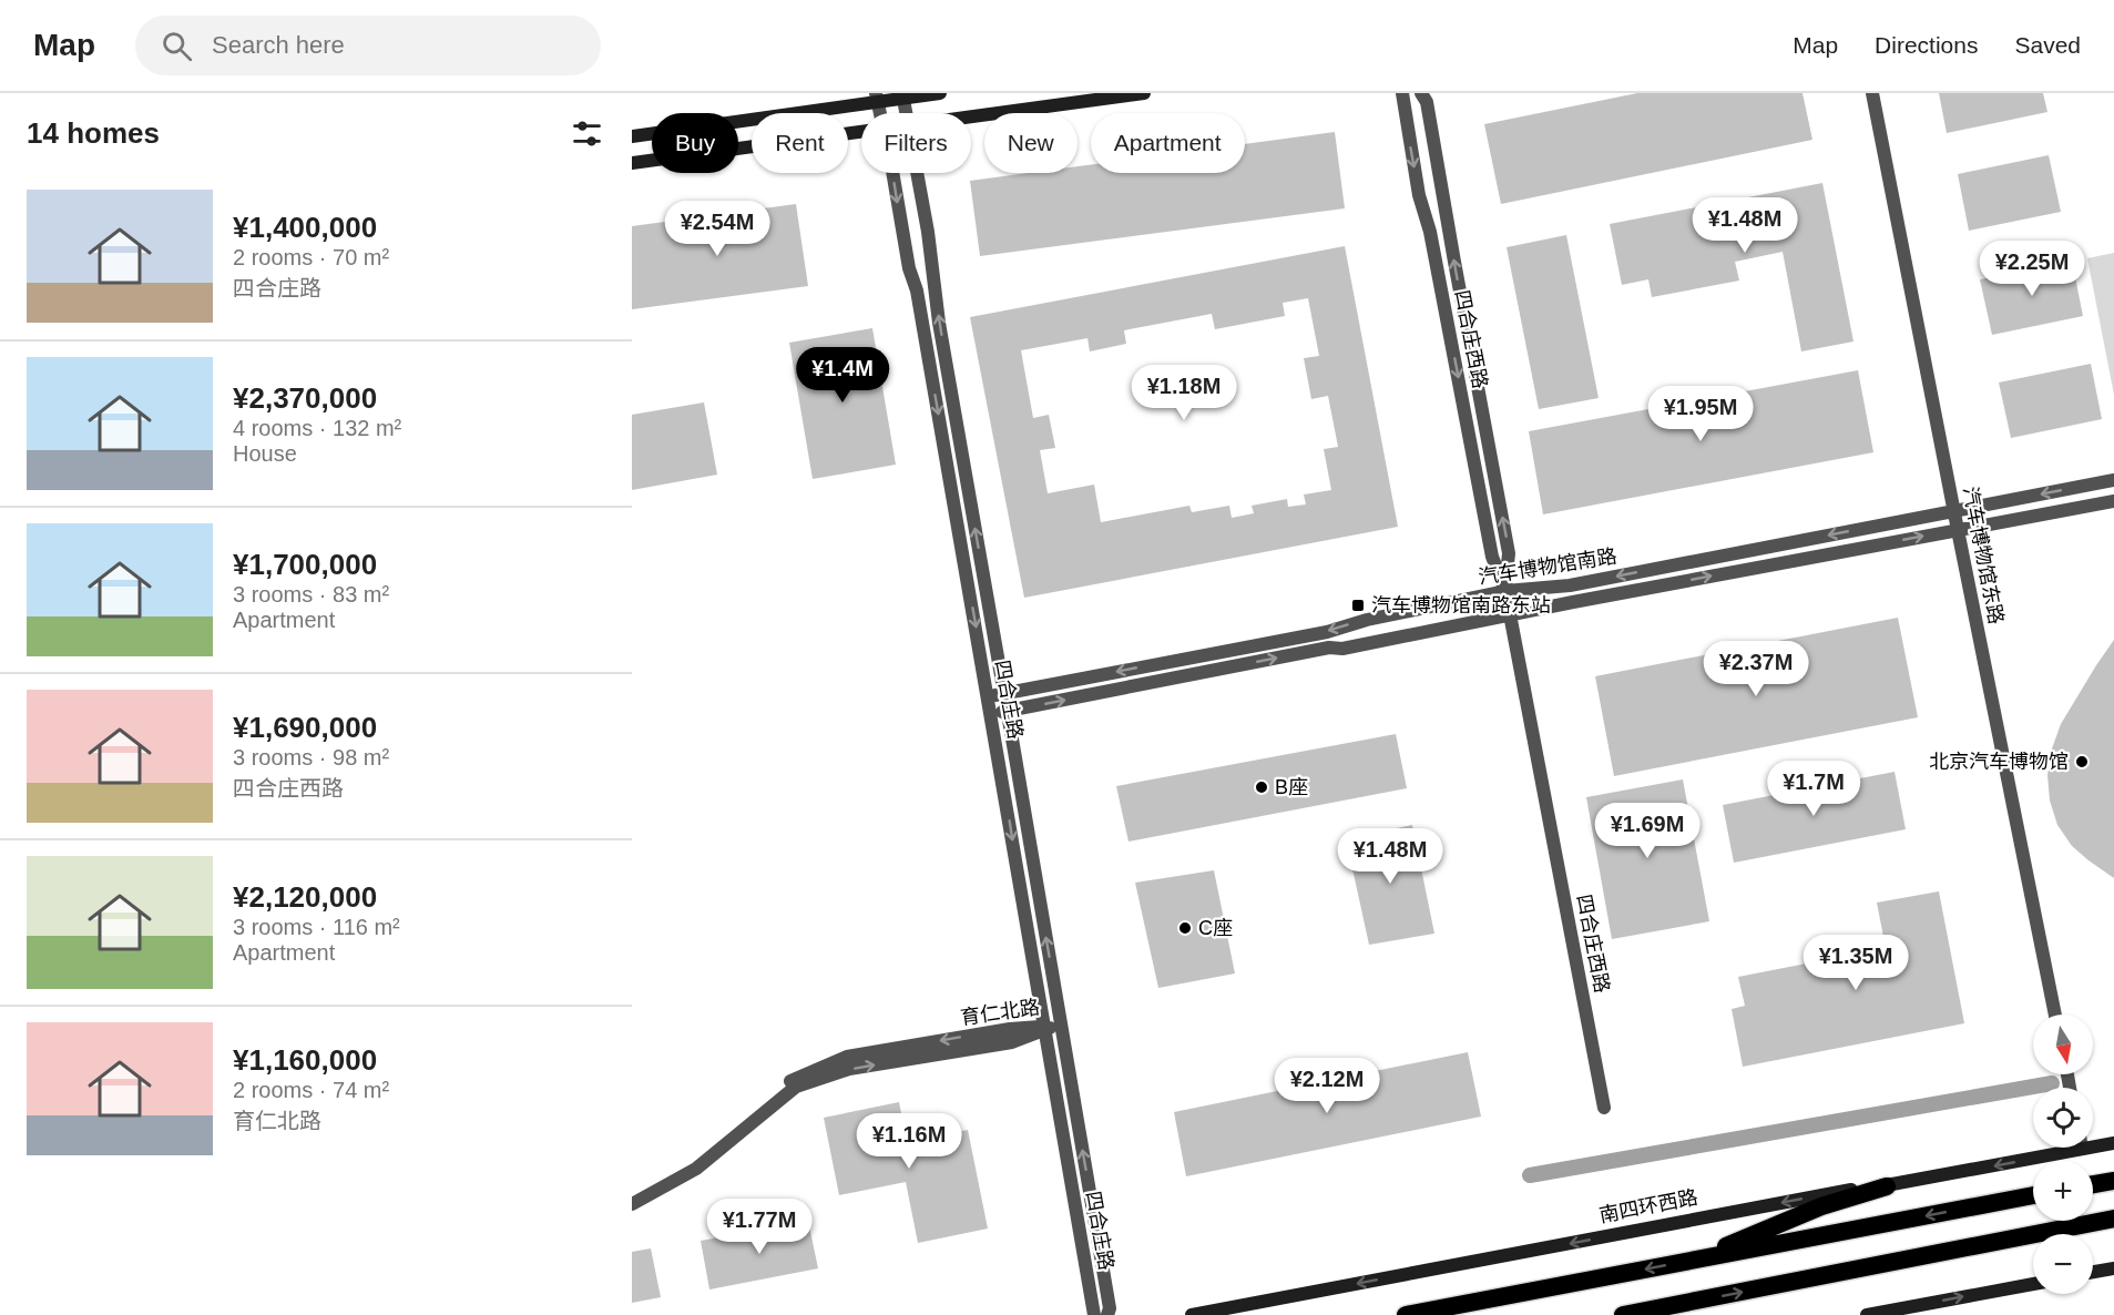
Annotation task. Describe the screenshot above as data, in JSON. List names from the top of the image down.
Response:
{
  "streets": {
    "main road": ["南四环西路"],
    "street": [
      "四合庄西路",
      "汽车博物馆东路",
      "汽车博物馆南路",
      "四合庄路",
      "育仁北路"
    ]
  },
  "crossings": [
    ["四合庄西路", "汽车博物馆南路"],
    ["汽车博物馆东路", "汽车博物馆南路"],
    ["汽车博物馆南路", "四合庄路"],
    ["四合庄路", "育仁北路"]
  ],
  "one_way": ["南四环西路"],
  "places": {
    "transit": ["汽车博物馆南路东站"],
    "other": ["北京汽车博物馆", "B座", "C座"]
  },
  "north": "bottom",
  "page": {
    "header": "Map",
    "search": "Search here",
    "nav": ["Map", "Directions", "Saved"],
    "heading": "14 homes",
    "chip": [
      "Buy",
      "Rent",
      "Filters",
      "New",
      "Apartment"
    ],
    "list": [
      {
        "name": "¥1,400,000",
        "note": "2 rooms · 70 m² · 四合庄路"
      },
      {
        "name": "¥2,370,000",
        "note": "4 rooms · 132 m² · House"
      },
      {
        "name": "¥1,700,000",
        "note": "3 rooms · 83 m² · Apartment"
      },
      {
        "name": "¥1,690,000",
        "note": "3 rooms · 98 m² · 四合庄西路"
      },
      {
        "name": "¥2,120,000",
        "note": "3 rooms · 116 m² · Apartment"
      },
      {
        "name": "¥1,160,000",
        "note": "2 rooms · 74 m² · 育仁北路"
      }
    ],
    "price": [
      "¥1.48M",
      "¥2.54M",
      "¥2.25M",
      "¥1.4M",
      "¥1.18M",
      "¥1.95M",
      "¥2.37M",
      "¥1.7M",
      "¥1.69M",
      "¥1.48M",
      "¥1.35M",
      "¥2.12M",
      "¥1.16M",
      "¥1.77M"
    ],
    "map_buttons": ["+", "−"]
  }
}
